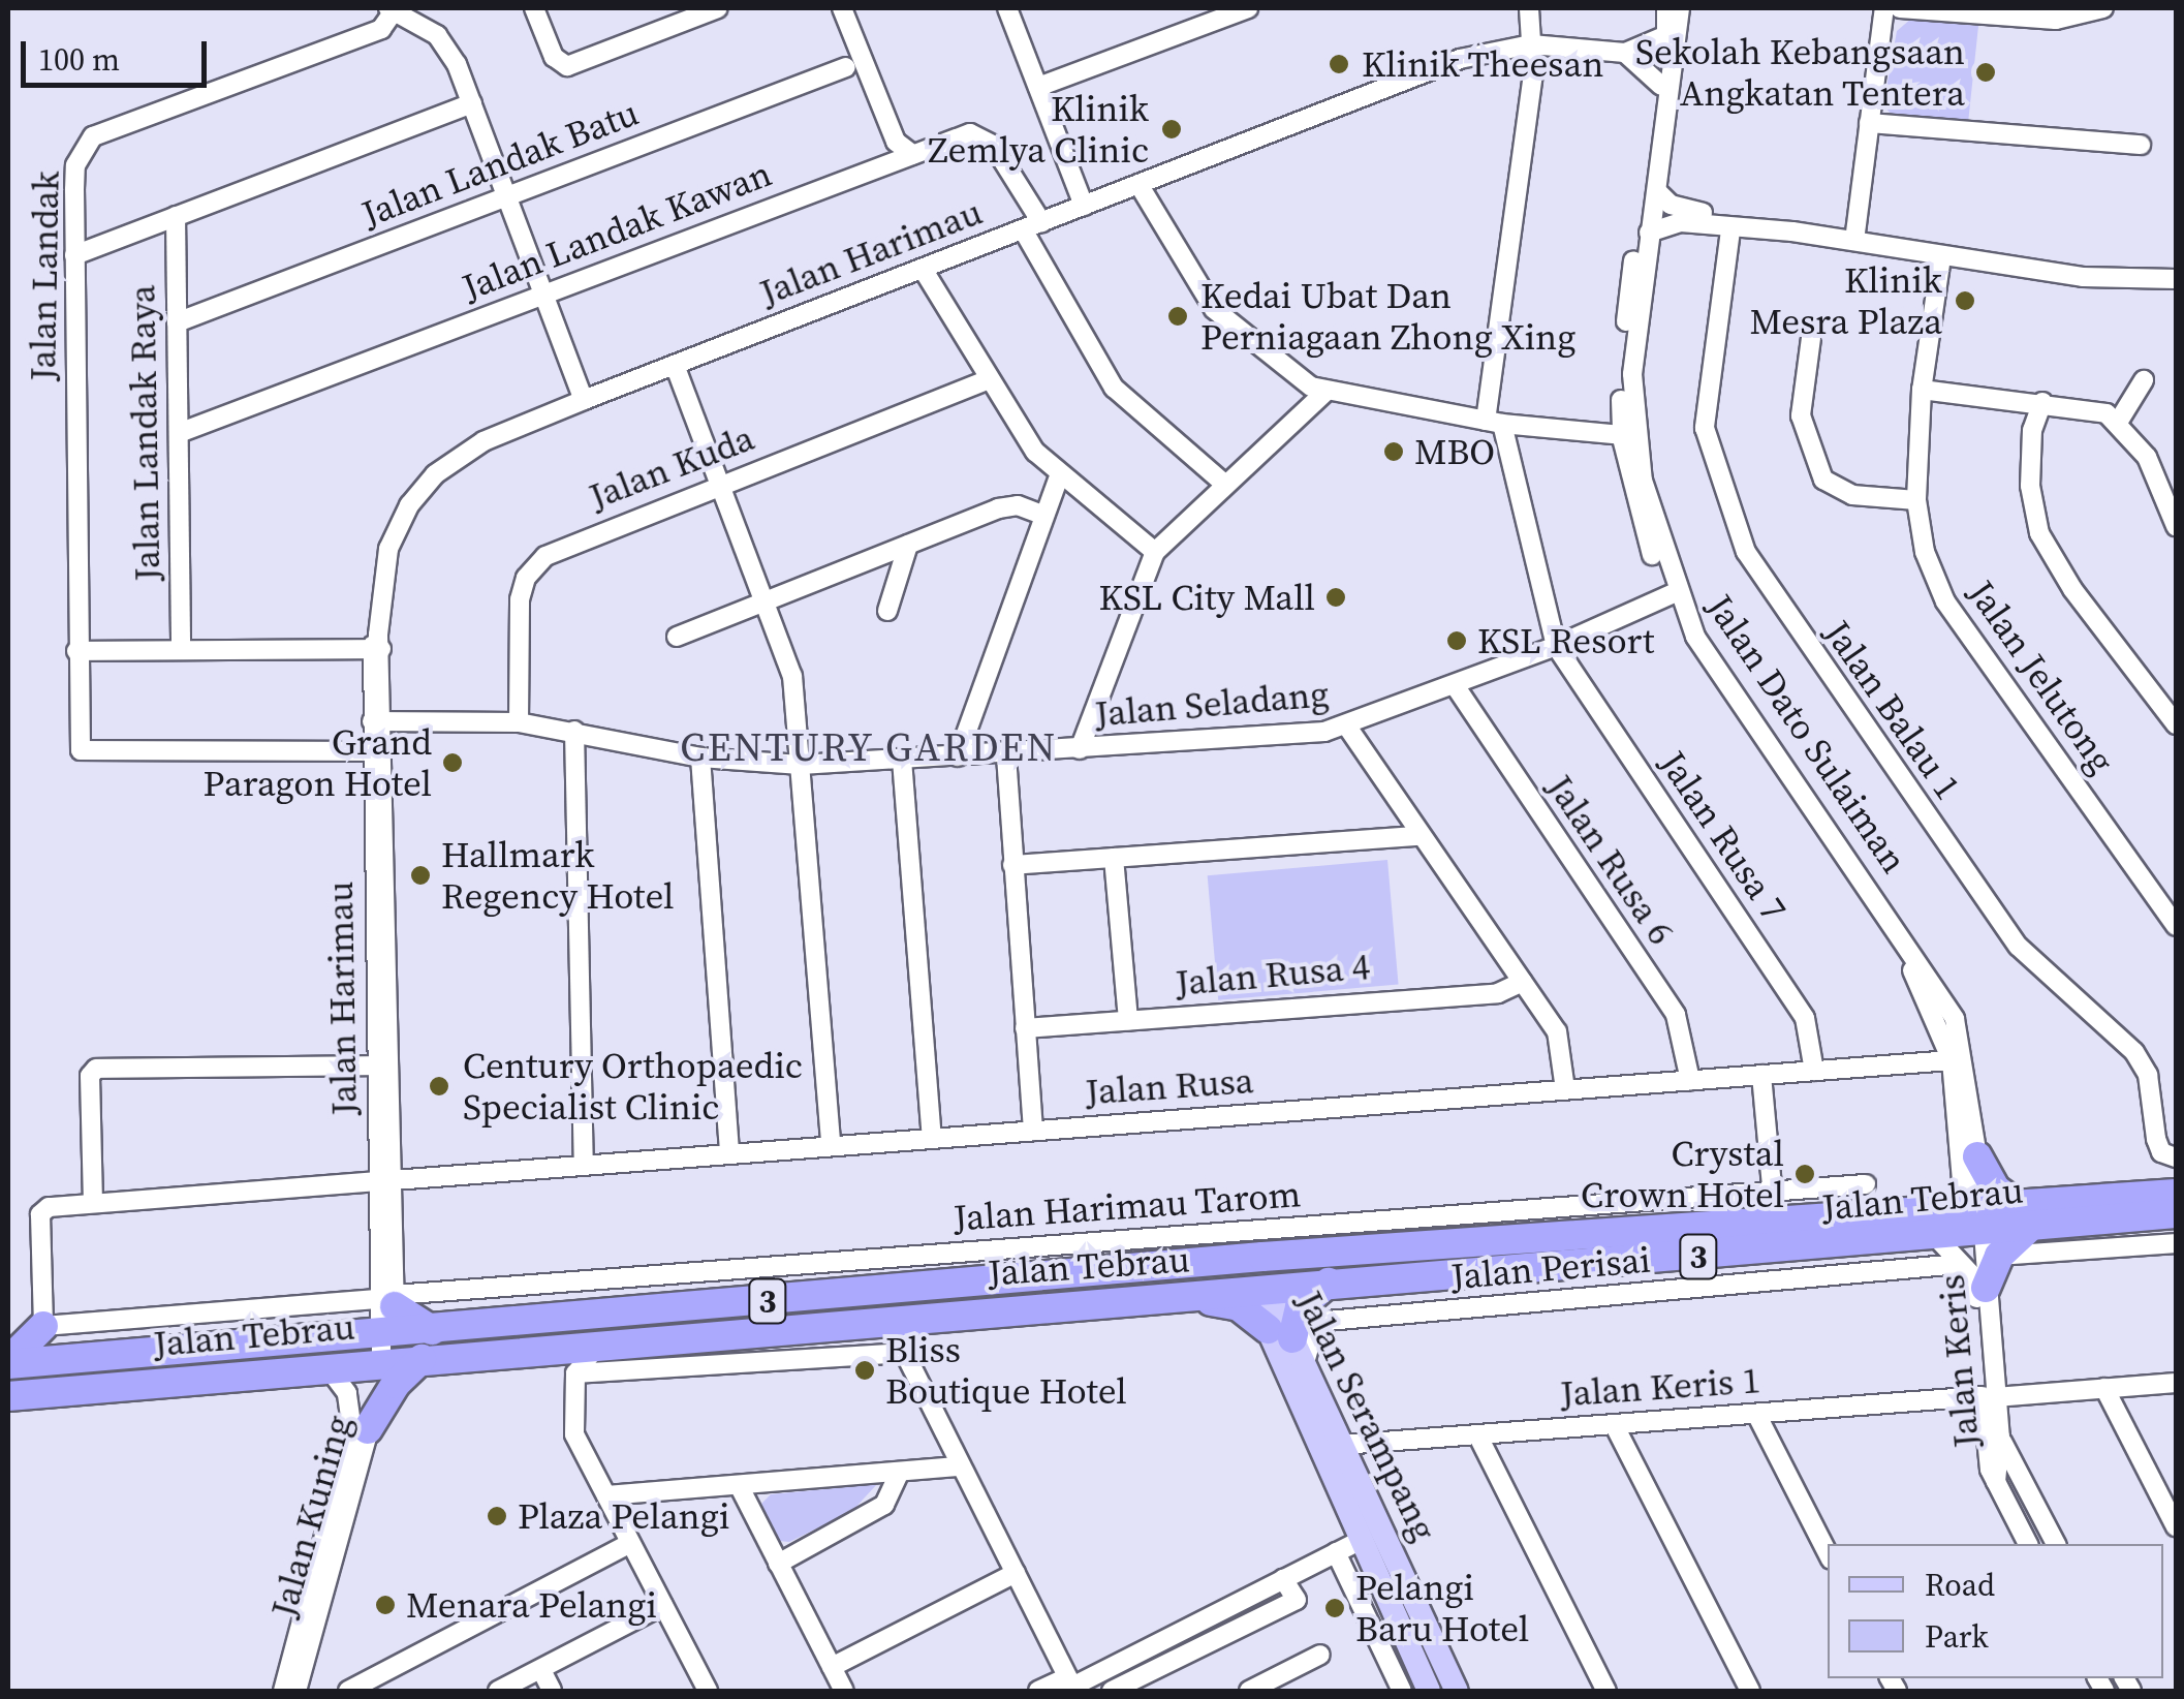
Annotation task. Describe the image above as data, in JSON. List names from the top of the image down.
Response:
{
  "streets": {
    "highway": ["Jalan Tebrau", "3"],
    "main road": ["Jalan Serampang"],
    "street": [
      "Jalan Landak Batu",
      "Jalan Landak Kawan",
      "Jalan Harimau",
      "Jalan Landak",
      "Jalan Landak Raya",
      "Jalan Kuda",
      "Jalan Jelutong",
      "Jalan Seladang",
      "Jalan Balau 1",
      "Jalan Dato Sulaiman",
      "Jalan Rusa 7",
      "Jalan Rusa 6",
      "Jalan Rusa 4",
      "Jalan Rusa",
      "Jalan Harimau Tarom",
      "Jalan Perisai",
      "Jalan Keris",
      "Jalan Keris 1",
      "Jalan Kuning"
    ]
  },
  "crossings": [
    ["Jalan Landak Batu", "Jalan Landak Raya"],
    ["Jalan Landak Kawan", "Jalan Harimau"],
    ["Jalan Landak Kawan", "Jalan Landak Raya"],
    ["Jalan Harimau", "Jalan Landak"],
    ["Jalan Harimau", "Jalan Seladang"],
    ["Jalan Harimau", "Jalan Dato Sulaiman"],
    ["Jalan Harimau", "Jalan Rusa"],
    ["Jalan Harimau", "Jalan Tebrau"],
    ["Jalan Harimau", "Jalan Harimau Tarom"],
    ["Jalan Kuda", "Jalan Seladang"],
    ["Jalan Seladang", "Jalan Dato Sulaiman"],
    ["Jalan Seladang", "Jalan Rusa 7"],
    ["Jalan Seladang", "Jalan Rusa 6"],
    ["Jalan Dato Sulaiman", "Jalan Rusa"],
    ["Jalan Dato Sulaiman", "Jalan Tebrau"],
    ["Jalan Rusa 7", "Jalan Rusa"],
    ["Jalan Rusa 6", "Jalan Rusa"],
    ["Jalan Rusa", "Jalan Harimau Tarom"],
    ["Jalan Tebrau", "Jalan Harimau Tarom"],
    ["Jalan Tebrau", "Jalan Keris"],
    ["Jalan Tebrau", "Jalan Serampang"],
    ["Jalan Tebrau", "Jalan Kuning"],
    ["Jalan Perisai", "Jalan Keris"],
    ["Jalan Perisai", "Jalan Serampang"],
    ["Jalan Keris", "Jalan Keris 1"],
    ["Jalan Keris 1", "Jalan Serampang"]
  ],
  "districts": ["CENTURY GARDEN"],
  "places": [
    "Klinik Theesan",
    "Sekolah Kebangsaan Angkatan Tentera",
    "Klinik Zemlya Clinic",
    "Klinik Mesra Plaza",
    "Kedai Ubat Dan Perniagaan Zhong Xing",
    "MBO",
    "KSL City Mall",
    "KSL Resort",
    "Grand Paragon Hotel",
    "Hallmark Regency Hotel",
    "Century Orthopaedic Specialist Clinic",
    "Crystal Crown Hotel",
    "Bliss Boutique Hotel",
    "Plaza Pelangi",
    "Menara Pelangi",
    "Pelangi Baru Hotel"
  ],
  "legend": ["Road", "Park"],
  "scale_bar": "100 m"
}
